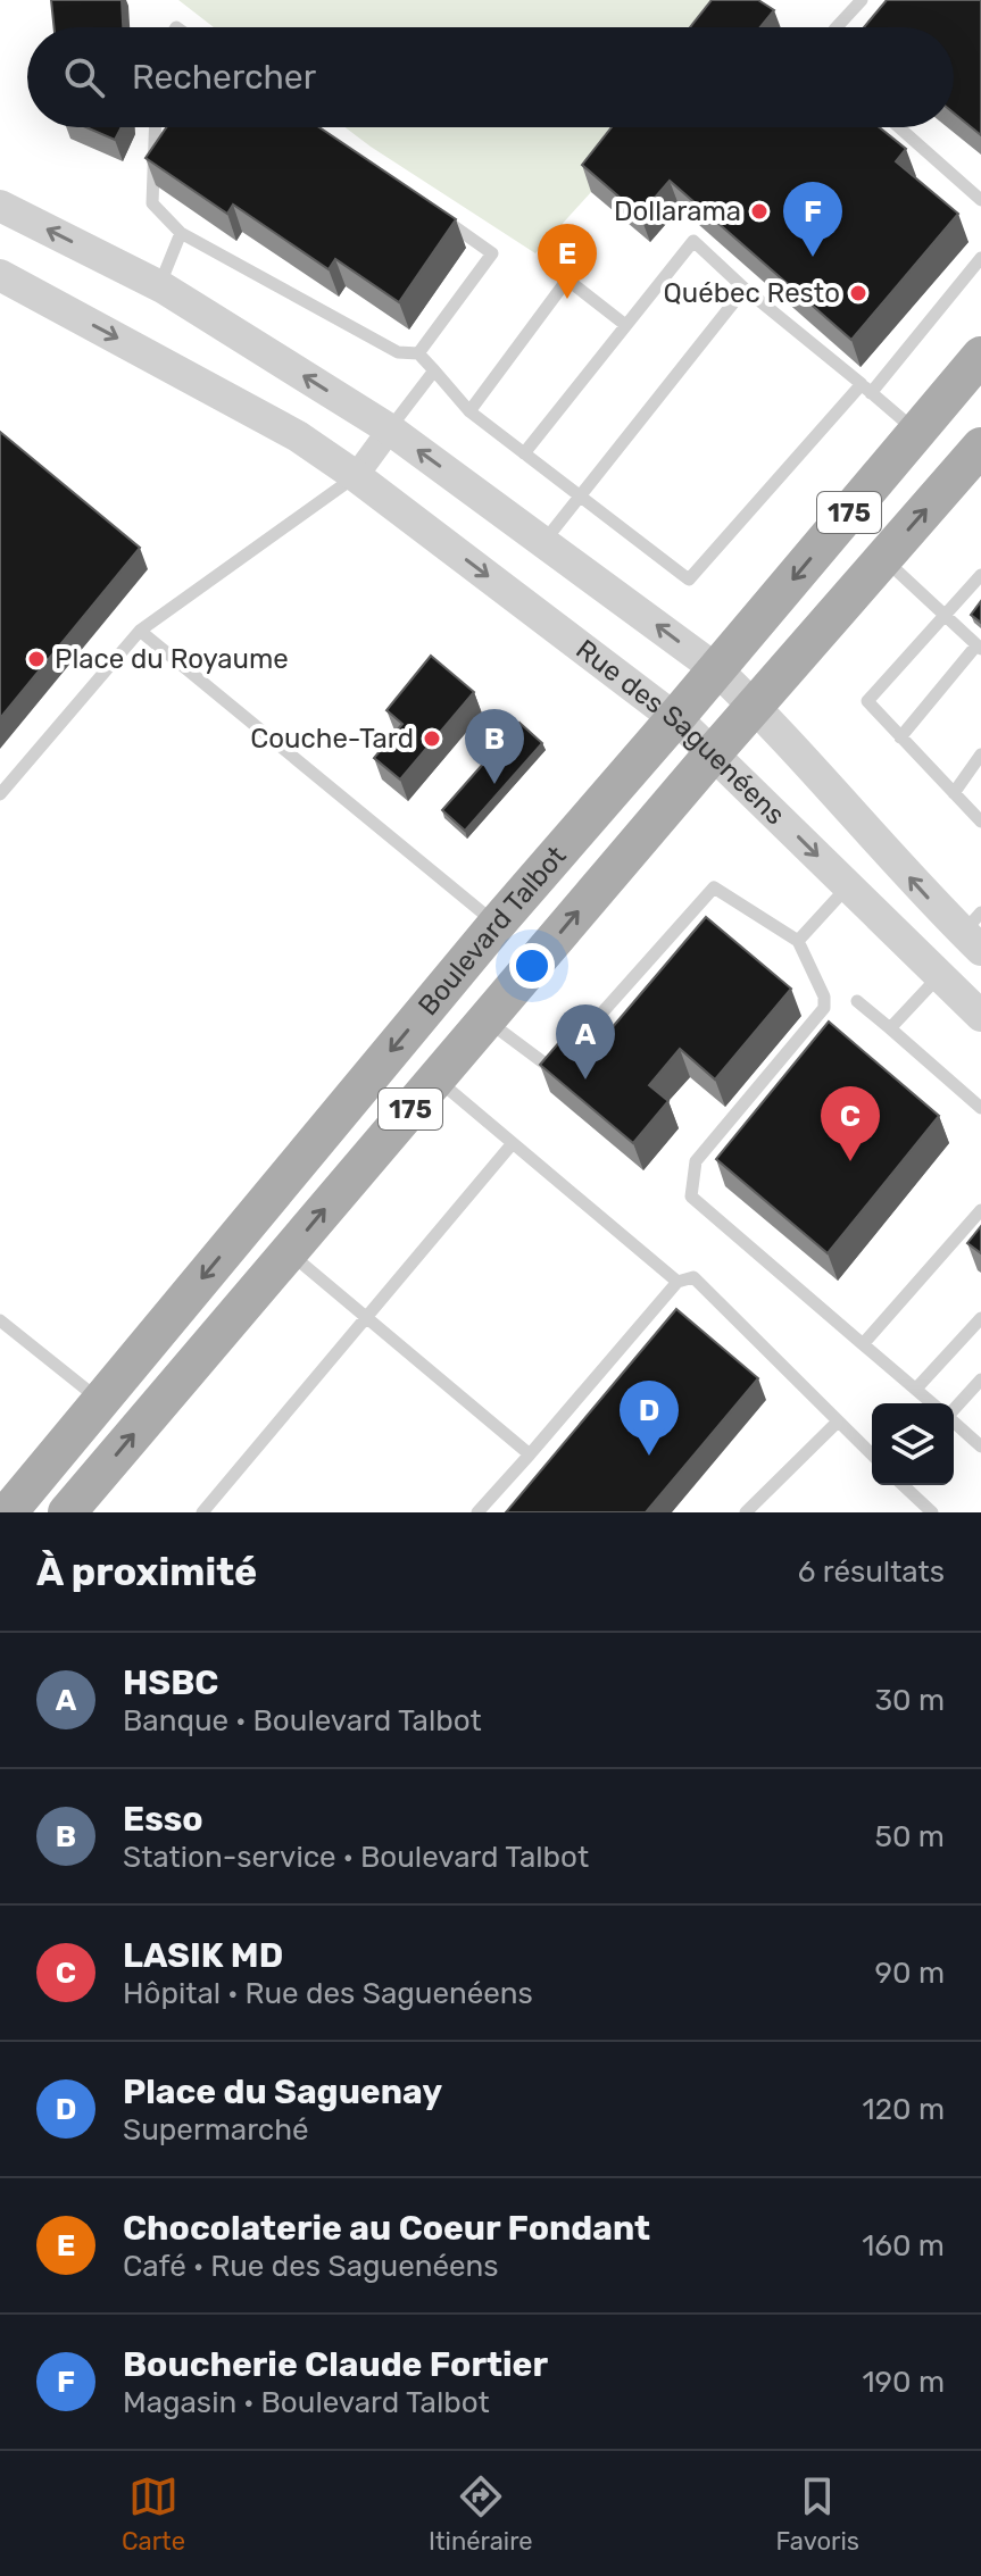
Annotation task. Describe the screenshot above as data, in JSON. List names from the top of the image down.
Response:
{
  "streets": {
    "main road": ["175", "Boulevard Talbot"],
    "street": ["Rue des Saguenéens"]
  },
  "crossings": [
    ["Rue des Saguenéens", "Boulevard Talbot"]
  ],
  "places": [
    "Dollarama",
    "Québec Resto",
    "Place du Royaume",
    "Couche-Tard"
  ],
  "page": {
    "search": "Rechercher",
    "pins": [
      "F",
      "E",
      "B",
      "A",
      "C",
      "D"
    ],
    "heading": ["À proximité", "6 résultats"],
    "list": [
      {
        "mark": "A",
        "name": "HSBC",
        "note": "Banque · Boulevard Talbot",
        "value": "30 m"
      },
      {
        "mark": "B",
        "name": "Esso",
        "note": "Station-service · Boulevard Talbot",
        "value": "50 m"
      },
      {
        "mark": "C",
        "name": "LASIK MD",
        "note": "Hôpital · Rue des Saguenéens",
        "value": "90 m"
      },
      {
        "mark": "D",
        "name": "Place du Saguenay",
        "note": "Supermarché",
        "value": "120 m"
      },
      {
        "mark": "E",
        "name": "Chocolaterie au Coeur Fondant",
        "note": "Café · Rue des Saguenéens",
        "value": "160 m"
      },
      {
        "mark": "F",
        "name": "Boucherie Claude Fortier",
        "note": "Magasin · Boulevard Talbot",
        "value": "190 m"
      }
    ],
    "nav": ["Carte", "Itinéraire", "Favoris"]
  }
}
